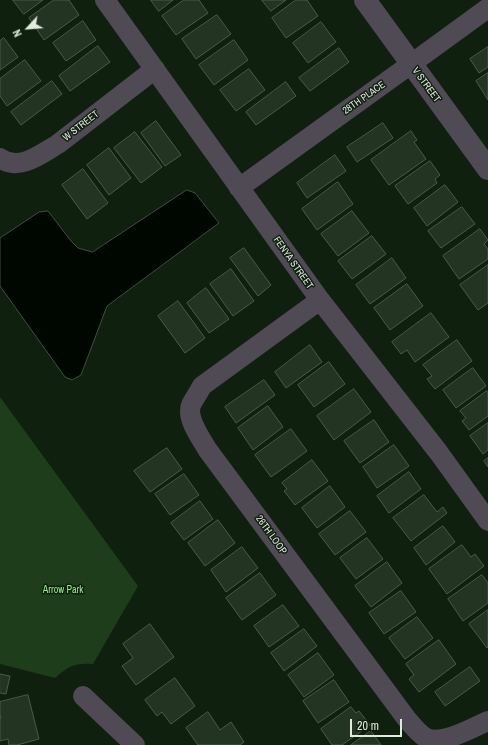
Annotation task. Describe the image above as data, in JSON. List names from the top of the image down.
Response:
{
  "streets": {
    "street": [
      "V STREET",
      "28TH PLACE",
      "W STREET",
      "FENYA STREET",
      "26TH LOOP"
    ]
  },
  "crossings": [
    ["V STREET", "28TH PLACE"],
    ["28TH PLACE", "FENYA STREET"],
    ["W STREET", "FENYA STREET"],
    ["FENYA STREET", "26TH LOOP"]
  ],
  "parks": ["Arrow Park"],
  "scale_bar": "20 m",
  "north": "bottom left"
}
